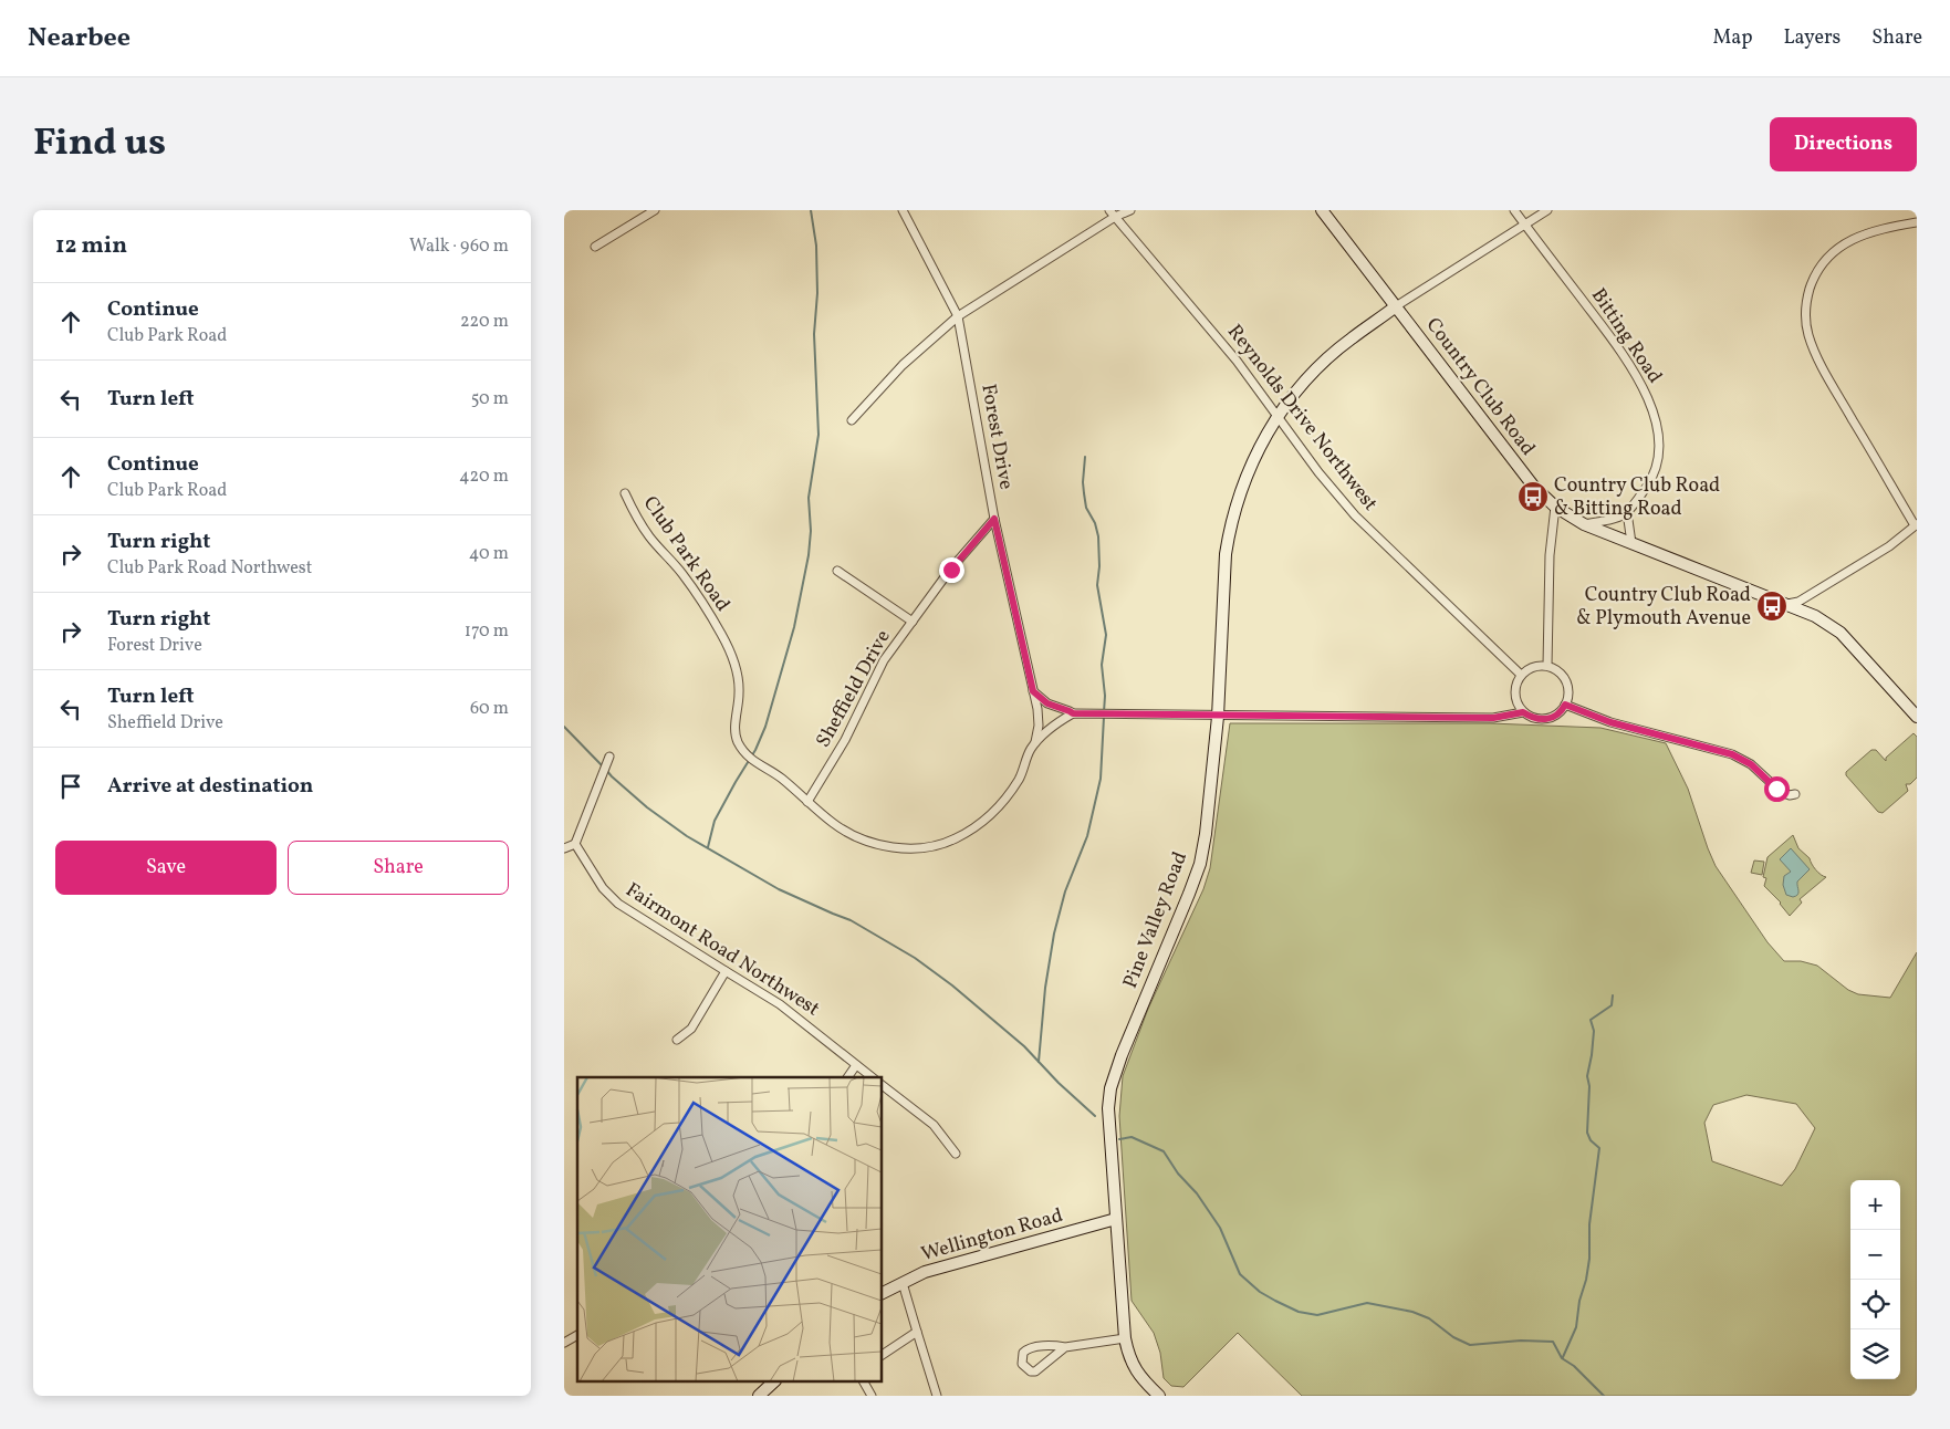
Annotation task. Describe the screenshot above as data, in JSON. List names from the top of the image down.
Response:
{
  "streets": {
    "street": [
      "Bitting Road",
      "Country Club Road",
      "Reynolds Drive Northwest",
      "Forest Drive",
      "Club Park Road",
      "Sheffield Drive",
      "Pine Valley Road",
      "Fairmont Road Northwest",
      "Wellington Road"
    ]
  },
  "crossings": [
    ["Country Club Road", "Pine Valley Road"],
    ["Reynolds Drive Northwest", "Pine Valley Road"],
    ["Forest Drive", "Club Park Road"],
    ["Forest Drive", "Sheffield Drive"],
    ["Club Park Road", "Sheffield Drive"],
    ["Pine Valley Road", "Wellington Road"]
  ],
  "places": {
    "bus stop": ["Country Club Road & Bitting Road", "Country Club Road & Plymouth Avenue"]
  },
  "page": {
    "header": "Nearbee",
    "nav": ["Map", "Layers", "Share"],
    "title": "Find us",
    "buttons": [
      "Directions",
      ["Save", "Share"]
    ],
    "heading": ["12 min", "Walk · 960 m"],
    "list": [
      ["Continue", "Club Park Road", "220 m"],
      ["Turn left", "50 m"],
      ["Continue", "Club Park Road", "420 m"],
      ["Turn right", "Club Park Road Northwest", "40 m"],
      ["Turn right", "Forest Drive", "170 m"],
      ["Turn left", "Sheffield Drive", "60 m"],
      "Arrive at destination"
    ],
    "map_buttons": ["+", "−"]
  }
}
